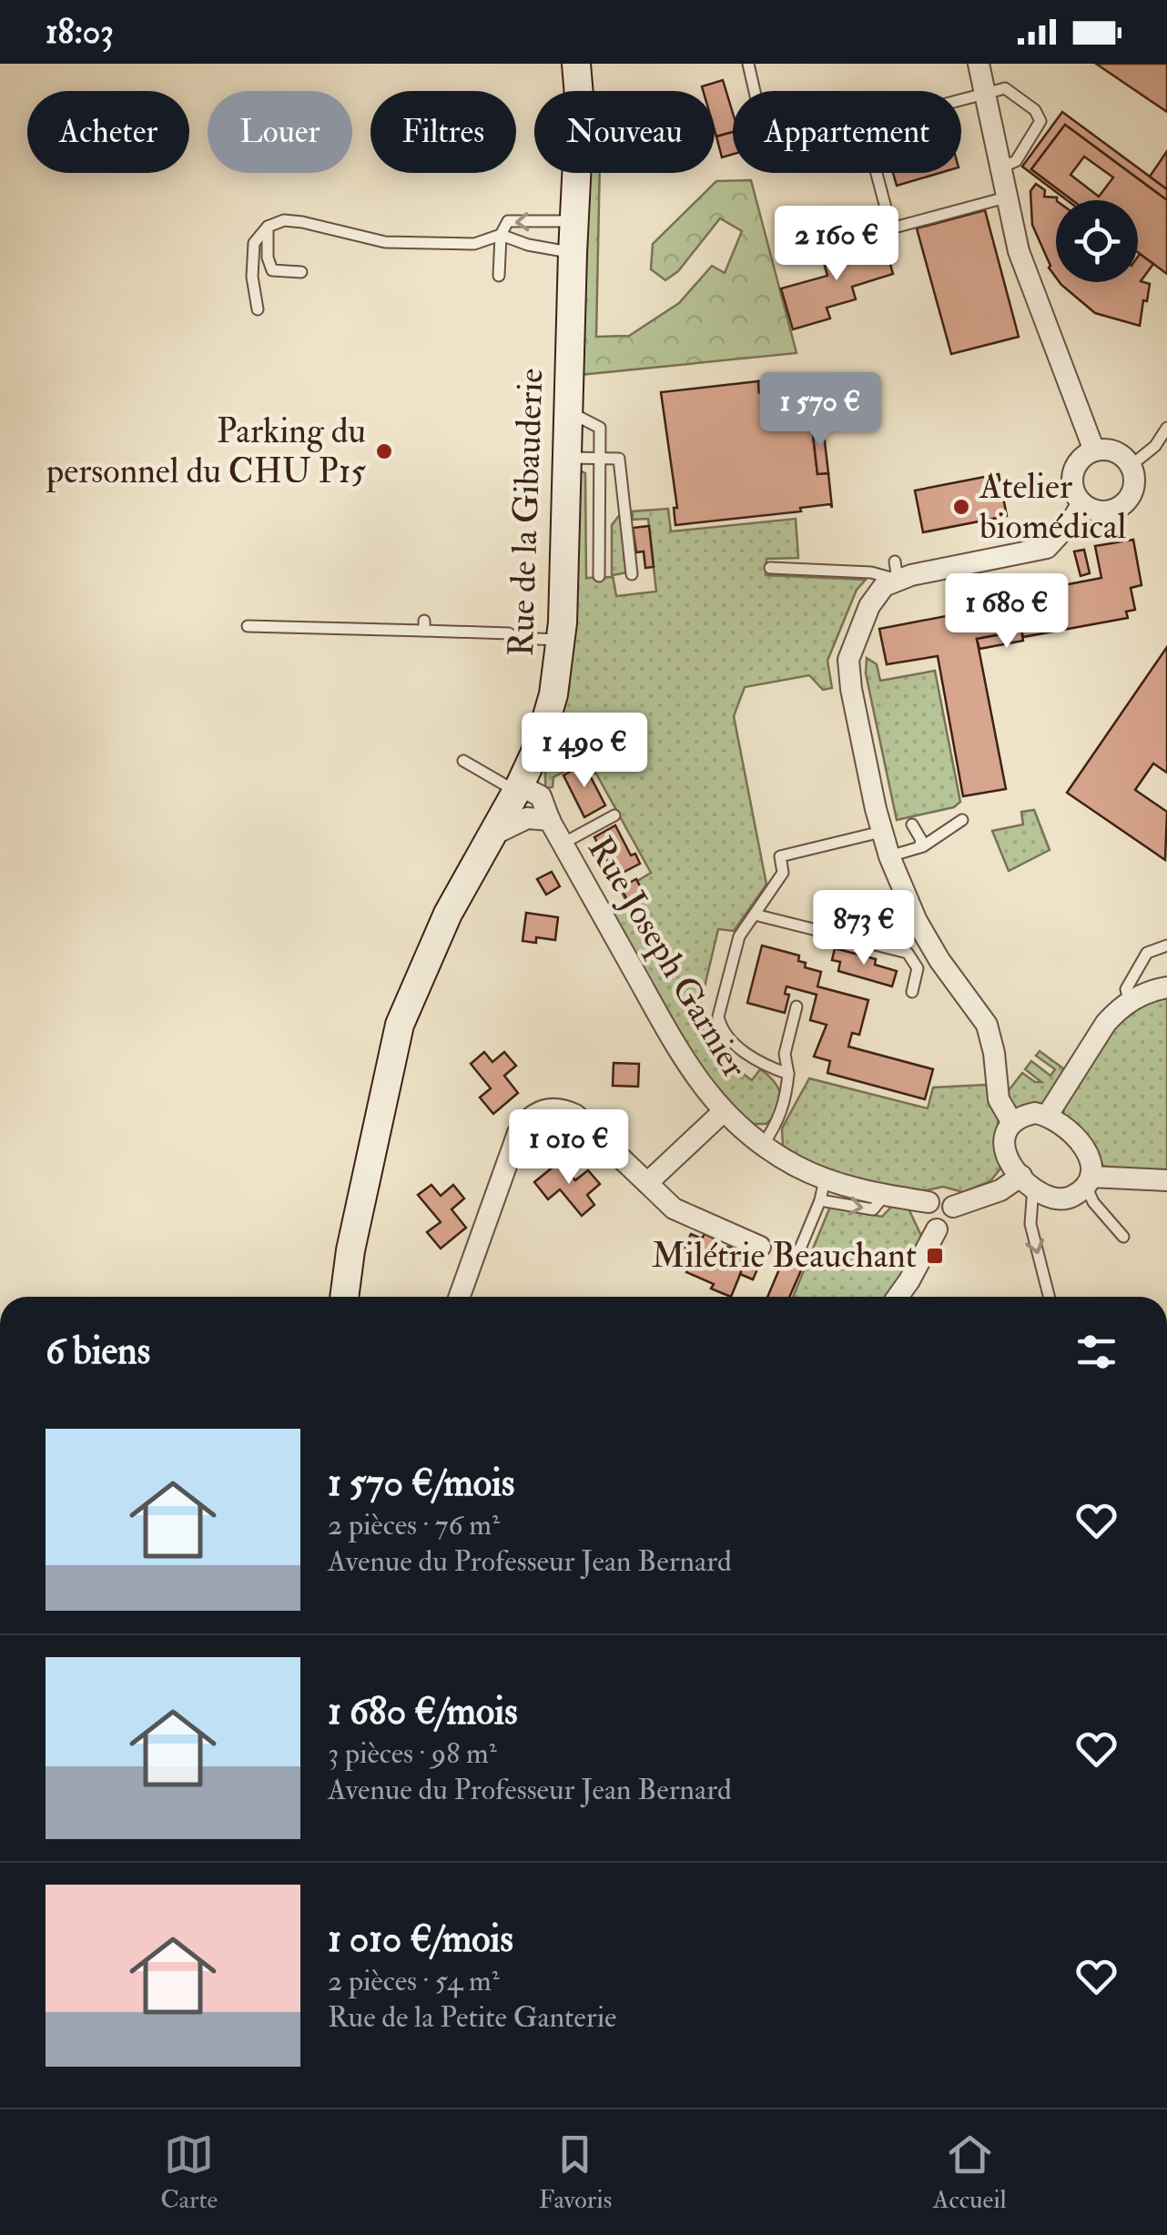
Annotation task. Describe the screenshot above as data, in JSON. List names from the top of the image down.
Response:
{
  "streets": {
    "street": ["Rue de la Gibauderie", "Rue Joseph Garnier"]
  },
  "places": {
    "other": ["Parking du personnel du CHU P15", "Atelier biomédical"],
    "transit": ["Milétrie Beauchant"]
  },
  "page": {
    "status": "18:03",
    "chip": [
      "Acheter",
      "Louer",
      "Filtres",
      "Nouveau",
      "Appartement"
    ],
    "price": [
      "2 160 €",
      "1 570 €",
      "1 680 €",
      "1 490 €",
      "873 €",
      "1 010 €"
    ],
    "heading": "6 biens",
    "list": [
      {
        "name": "1 570 €/mois",
        "note": "2 pièces · 76 m² · Avenue du Professeur Jean Bernard"
      },
      {
        "name": "1 680 €/mois",
        "note": "3 pièces · 98 m² · Avenue du Professeur Jean Bernard"
      },
      {
        "name": "1 010 €/mois",
        "note": "2 pièces · 54 m² · Rue de la Petite Ganterie"
      }
    ],
    "tabs": ["Carte", "Favoris", "Accueil"]
  }
}
